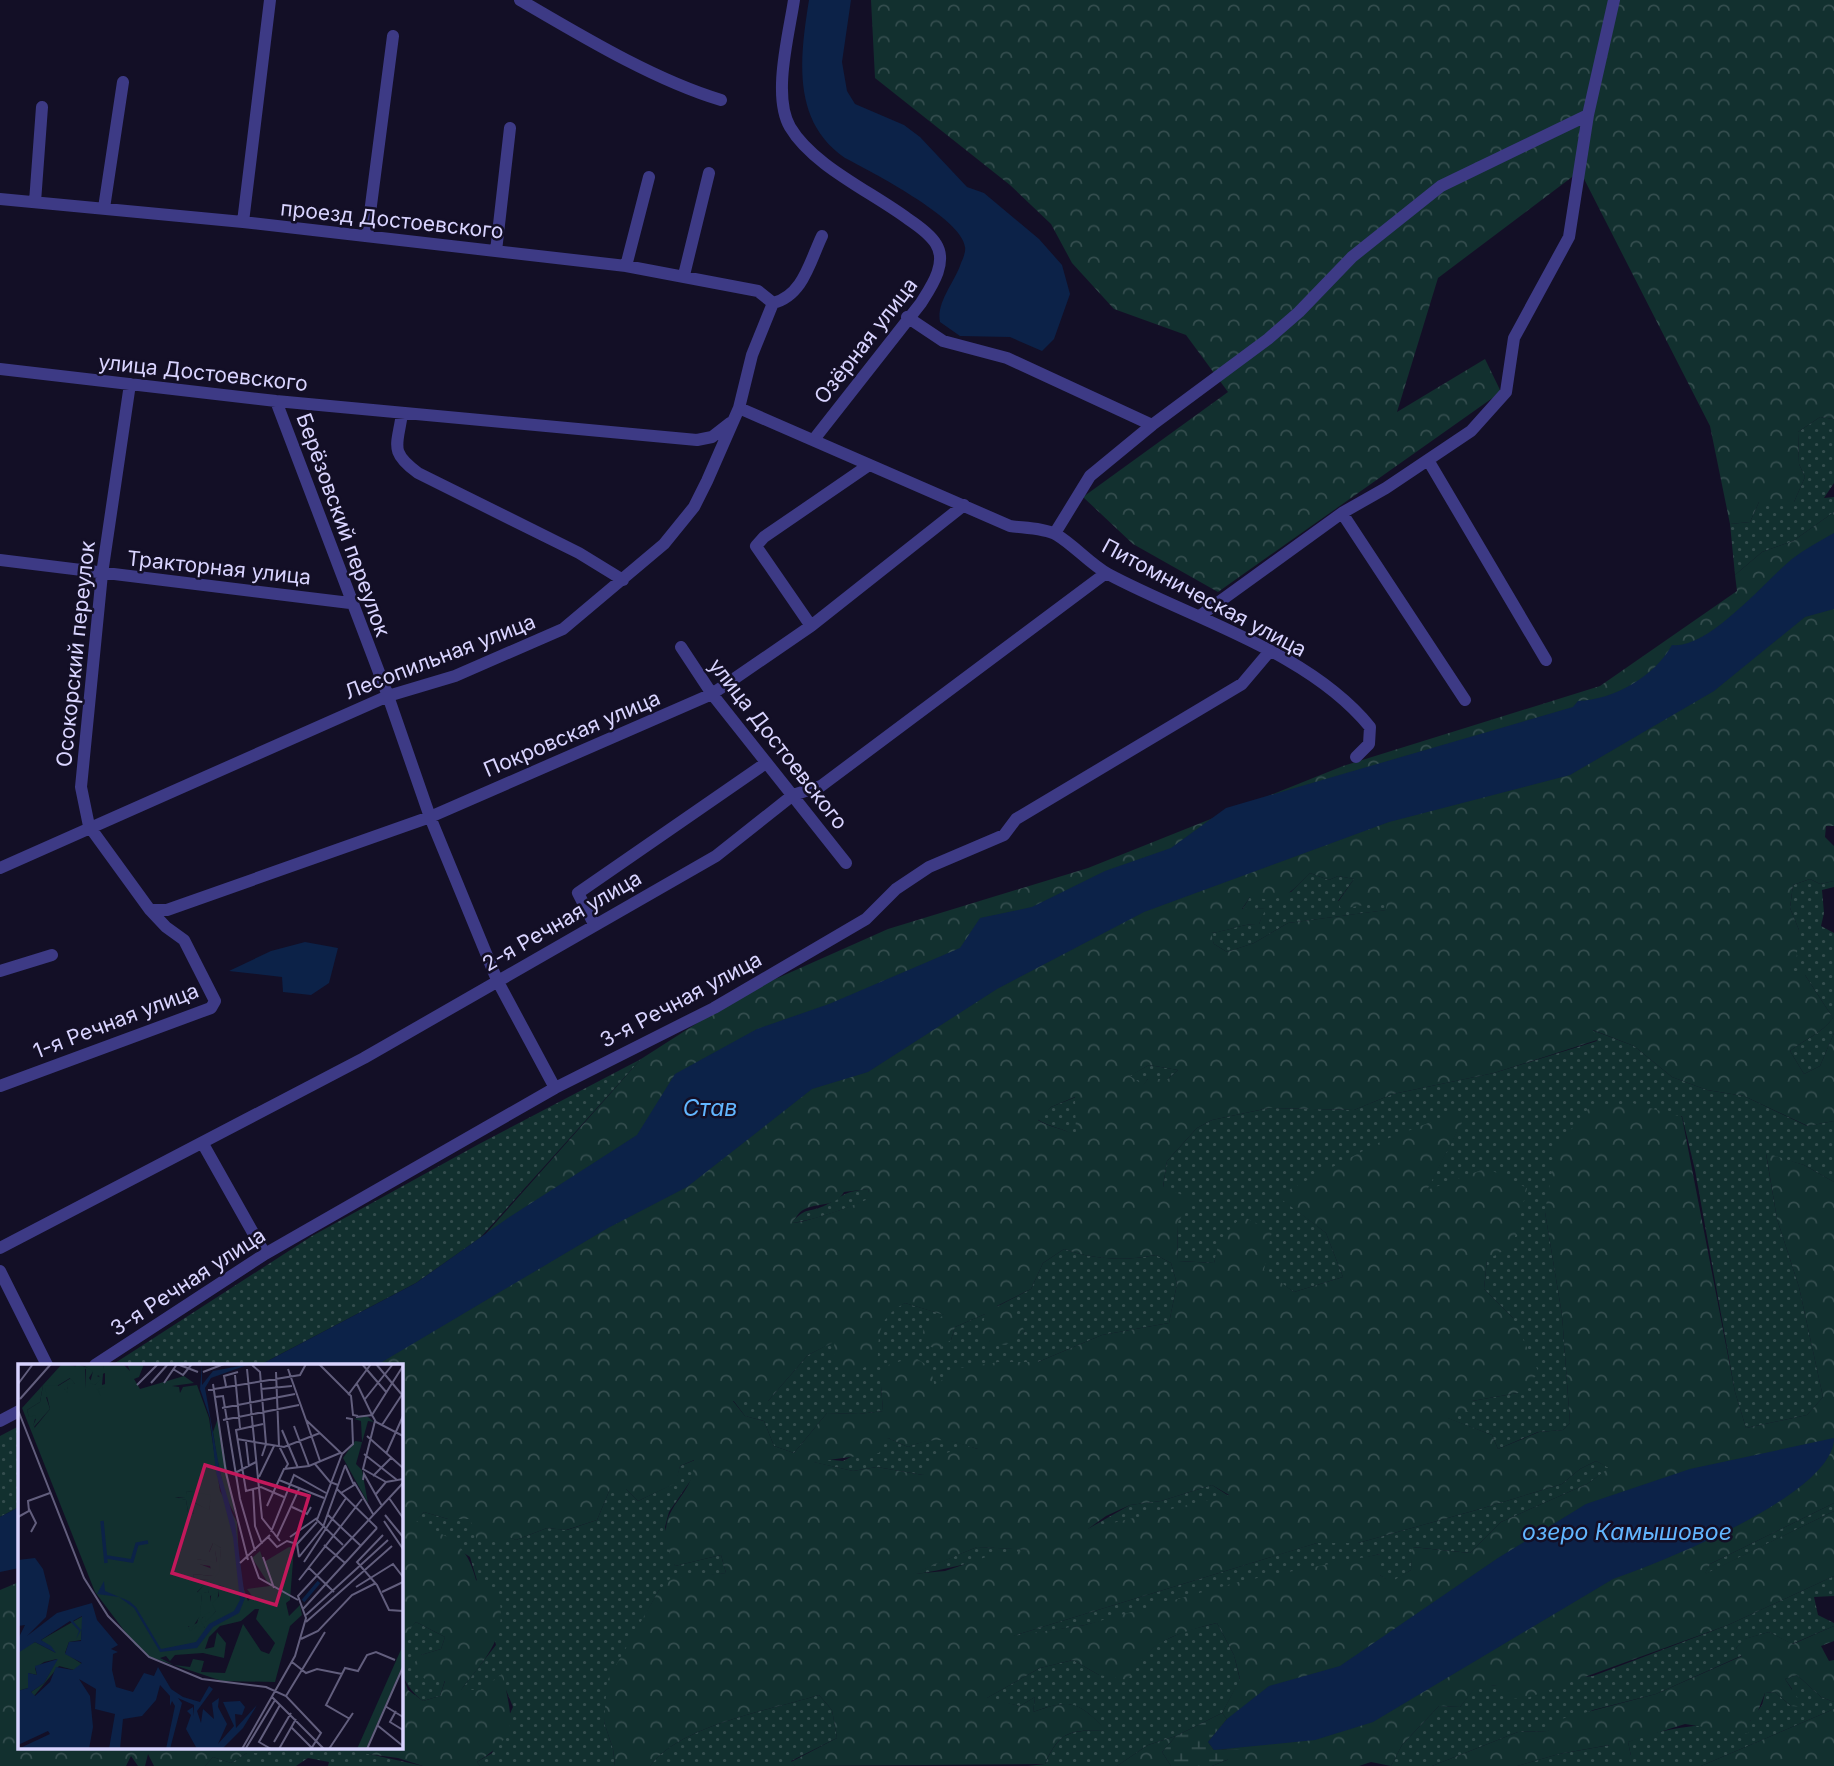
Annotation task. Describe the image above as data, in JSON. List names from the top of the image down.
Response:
{
  "streets": {
    "street": [
      "проезд Достоевского",
      "Озёрная улица",
      "улица Достоевского",
      "Берёзовский переулок",
      "Тракторная улица",
      "Питомническая улица",
      "Осокорский переулок",
      "Лесопильная улица",
      "Покровская улица",
      "2-я Речная улица",
      "3-я Речная улица",
      "1-я Речная улица"
    ]
  },
  "crossings": [
    ["проезд Достоевского", "Лесопильная улица"],
    ["Озёрная улица", "Питомническая улица"],
    ["улица Достоевского", "Берёзовский переулок"],
    ["улица Достоевского", "Осокорский переулок"],
    ["улица Достоевского", "Лесопильная улица"],
    ["улица Достоевского", "Покровская улица"],
    ["улица Достоевского", "2-я Речная улица"],
    ["Берёзовский переулок", "Тракторная улица"],
    ["Берёзовский переулок", "Лесопильная улица"],
    ["Берёзовский переулок", "Покровская улица"],
    ["Берёзовский переулок", "2-я Речная улица"],
    ["Берёзовский переулок", "3-я Речная улица"],
    ["Тракторная улица", "Осокорский переулок"],
    ["Питомническая улица", "Лесопильная улица"],
    ["Питомническая улица", "Покровская улица"],
    ["Питомническая улица", "2-я Речная улица"],
    ["Питомническая улица", "3-я Речная улица"],
    ["Осокорский переулок", "Лесопильная улица"],
    ["Осокорский переулок", "Покровская улица"],
    ["Осокорский переулок", "1-я Речная улица"],
    ["Покровская улица", "1-я Речная улица"]
  ],
  "water": ["Став", "озеро Камышовое"]
}
